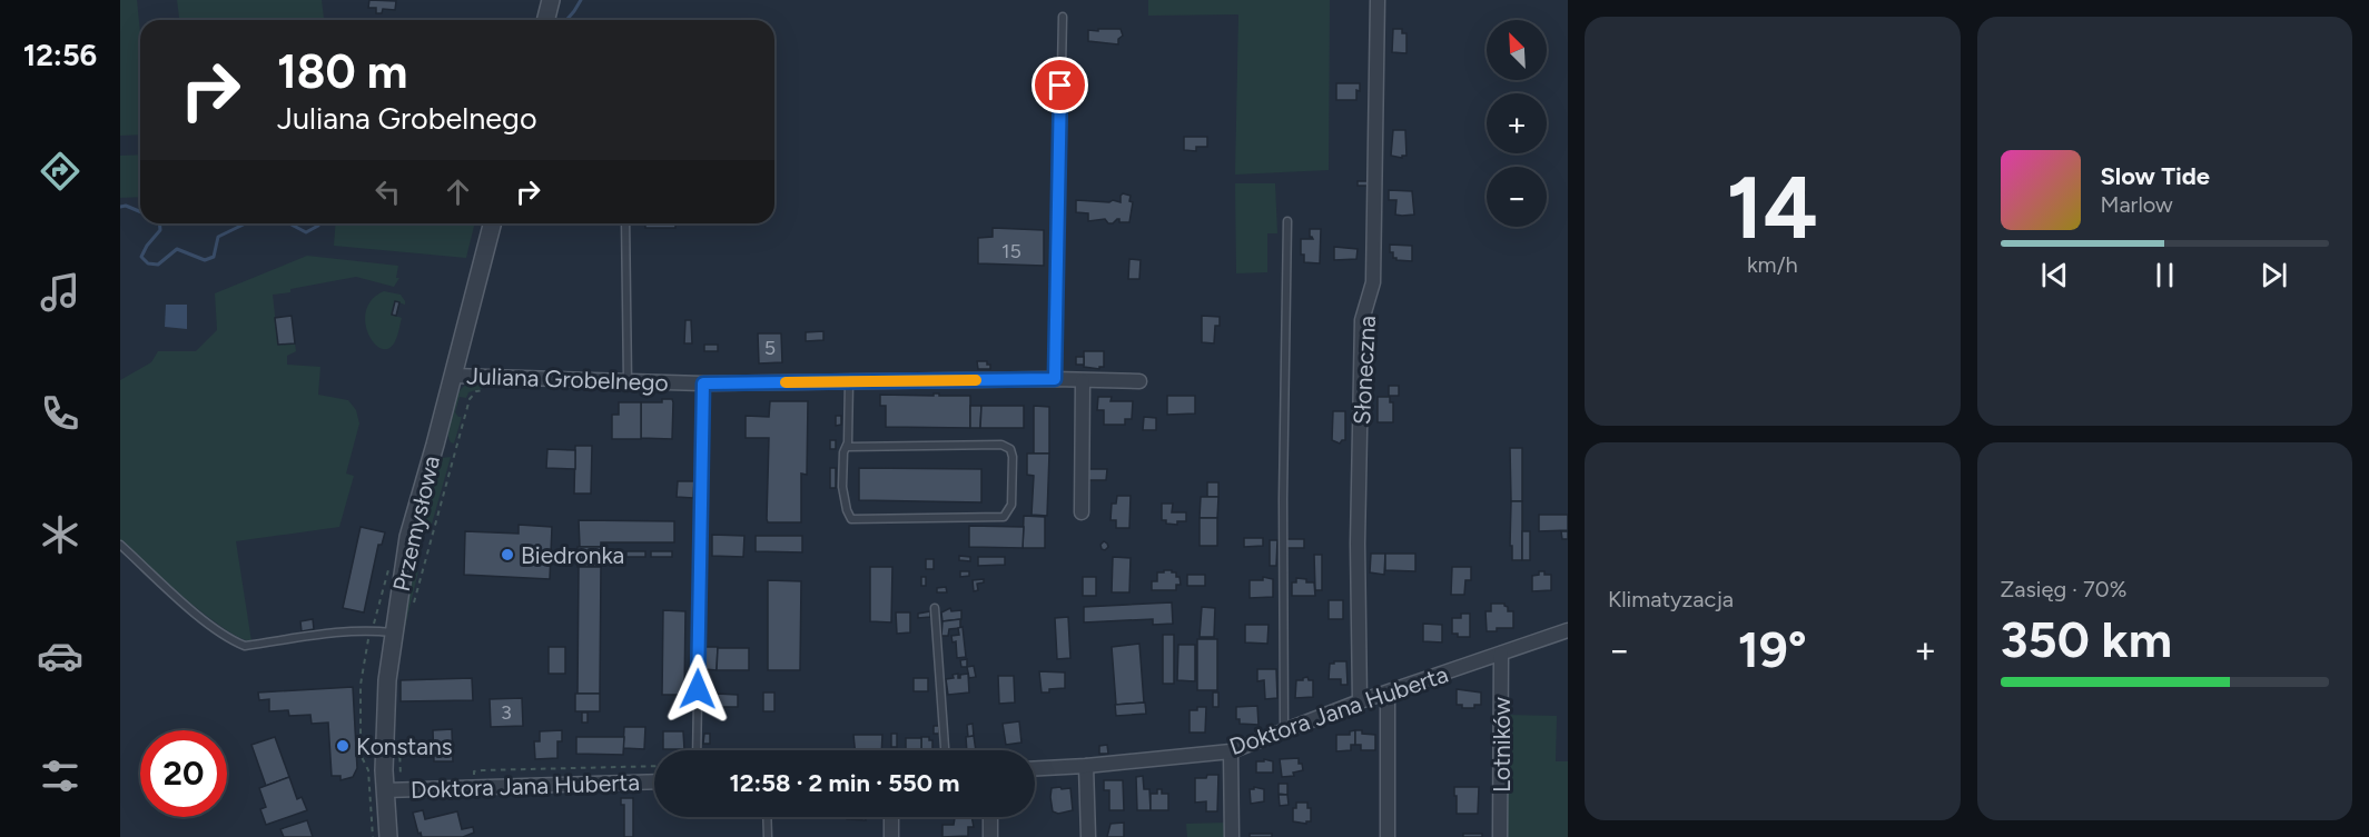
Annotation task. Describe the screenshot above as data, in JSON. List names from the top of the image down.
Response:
{
  "streets": {
    "street": [
      "Słoneczna",
      "Juliana Grobelnego",
      "Przemysłowa",
      "Doktora Jana Huberta",
      "Lotników"
    ]
  },
  "crossings": [
    ["Słoneczna", "Doktora Jana Huberta"],
    ["Juliana Grobelnego", "Przemysłowa"],
    ["Przemysłowa", "Doktora Jana Huberta"],
    ["Doktora Jana Huberta", "Lotników"]
  ],
  "places": ["Biedronka", "Konstans"],
  "house_numbers": ["15", "5", "3"],
  "north": "top left",
  "page": {
    "tabs": "12:56",
    "tile": [
      ["14", "km/h"],
      "Klimatyzacja",
      ["Zasięg · 70%", "350 km"]
    ],
    "map_buttons": ["+", "−"],
    "turn": ["180 m", "Juliana Grobelnego"],
    "song": ["Slow Tide", "Marlow"],
    "heat": ["−", "19°", "+"],
    "limit": "20",
    "trip": "12:58 · 2 min · 550 m"
  }
}
